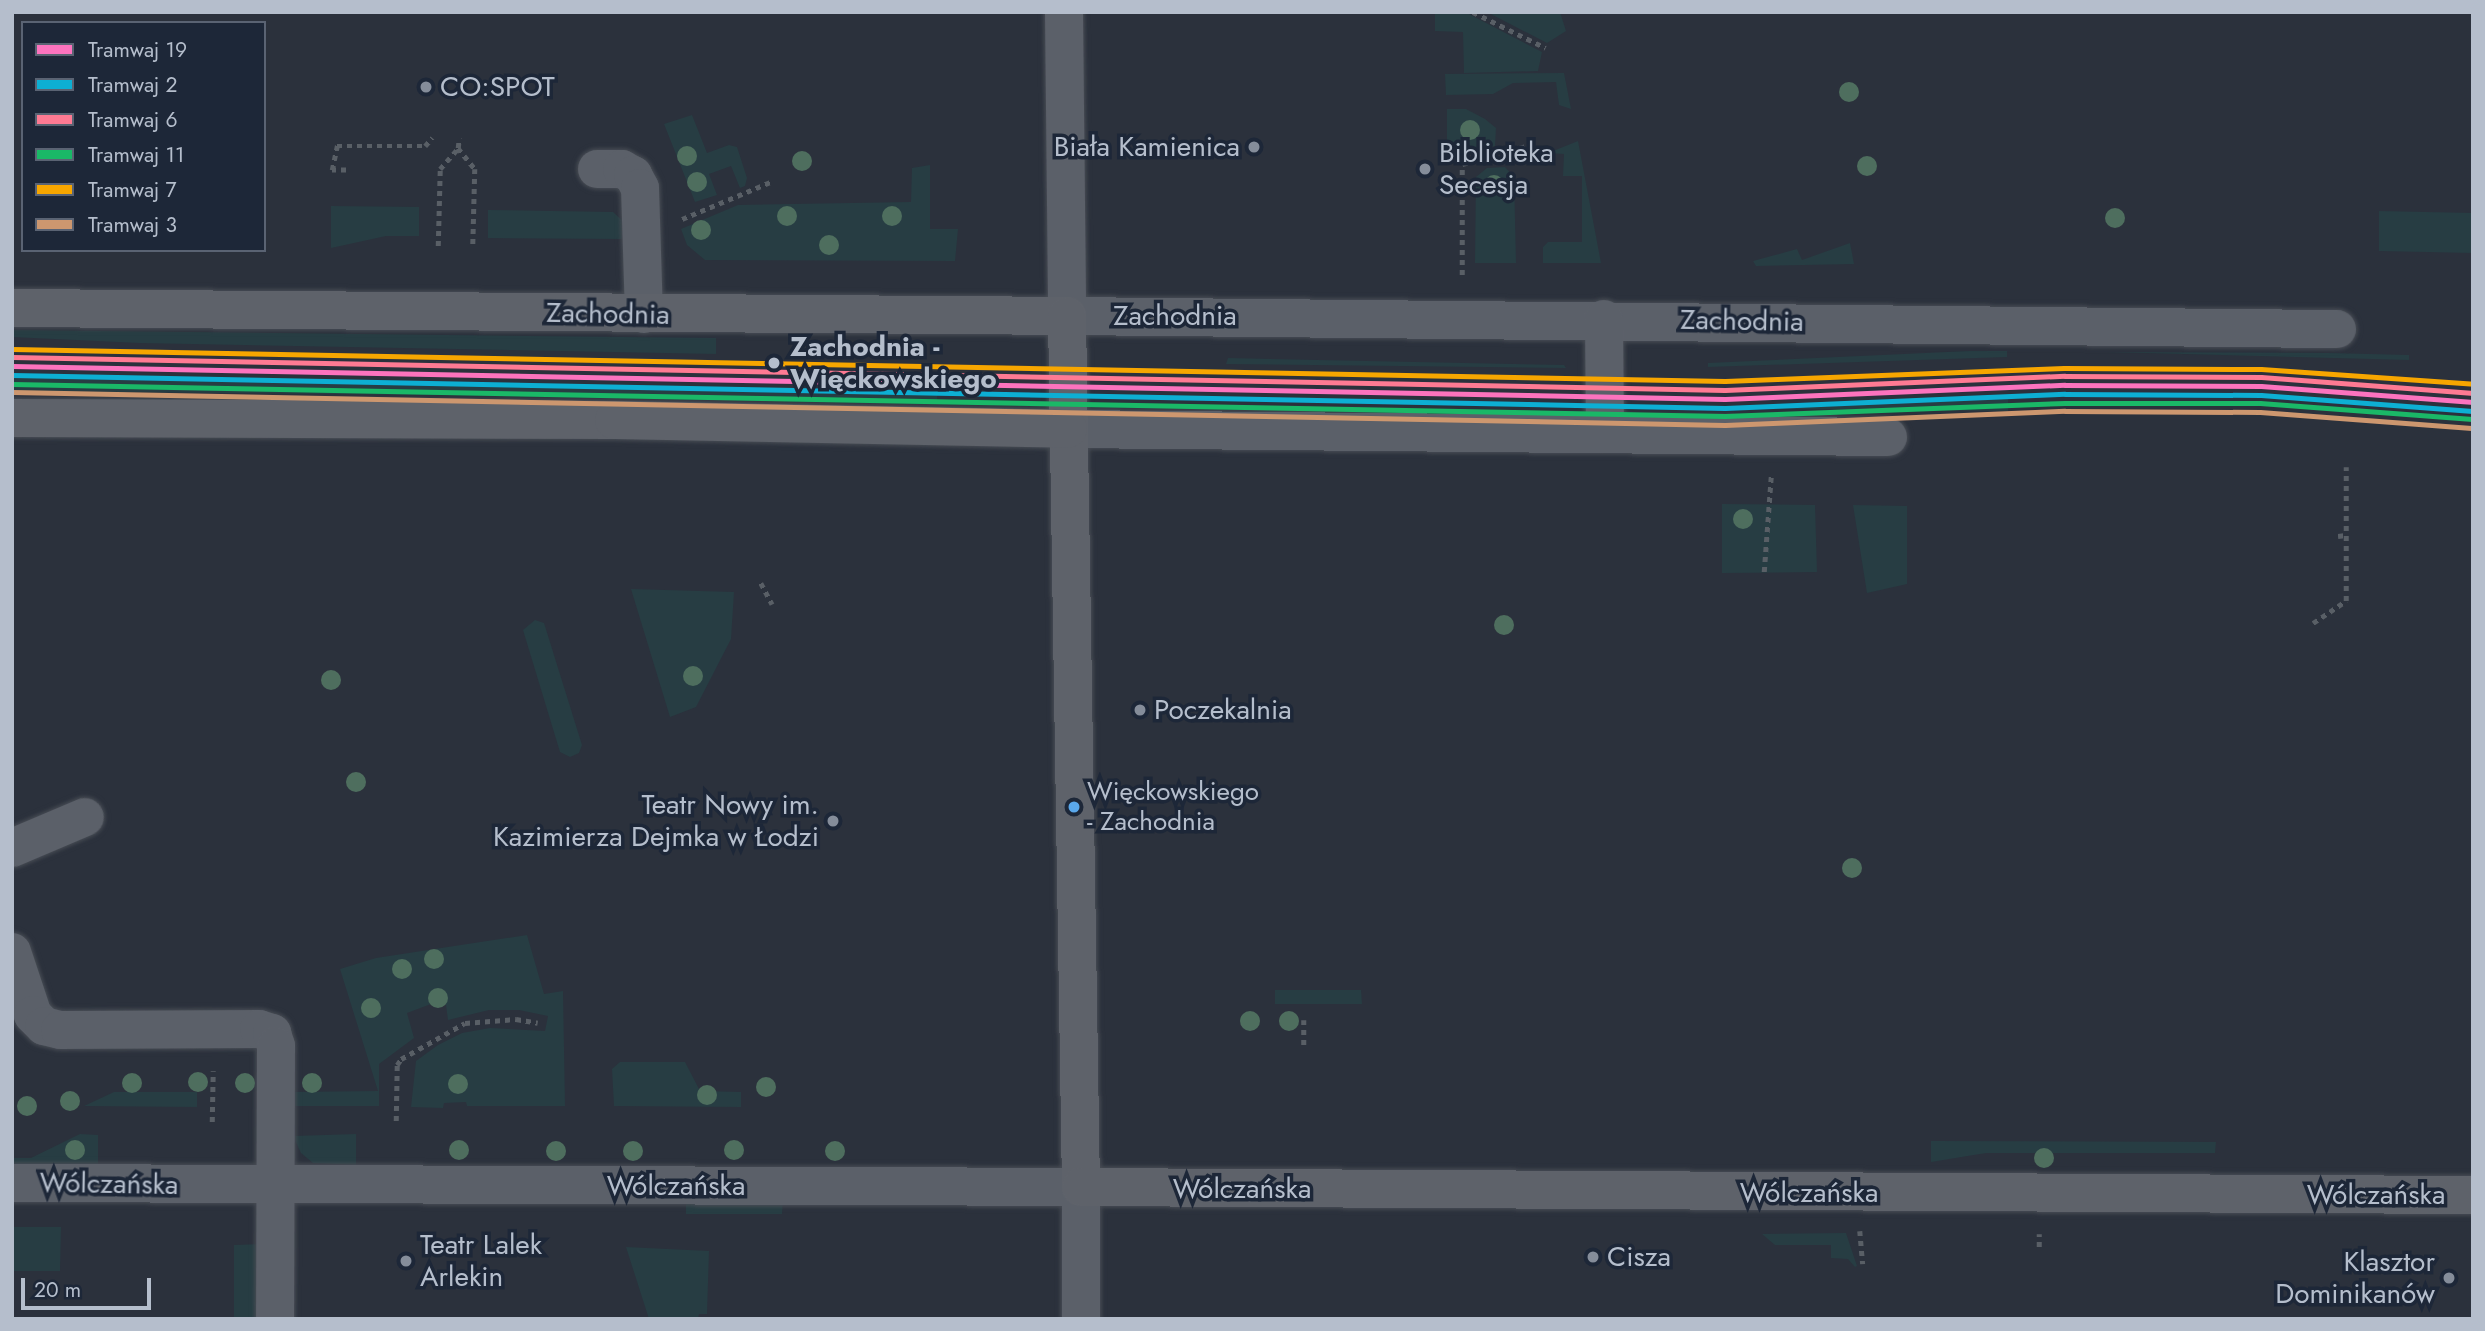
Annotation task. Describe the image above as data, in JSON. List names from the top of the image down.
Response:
{
  "streets": {
    "main road": ["Zachodnia", "Wólczańska"]
  },
  "places": [
    "CO:SPOT",
    "Biała Kamienica",
    "Biblioteka Secesja",
    "Zachodnia - Więckowskiego",
    "Poczekalnia",
    "Więckowskiego - Zachodnia",
    "Teatr Nowy im. Kazimierza Dejmka w Łodzi",
    "Cisza",
    "Teatr Lalek Arlekin",
    "Klasztor Dominikanów"
  ],
  "lines": [
    "tram line 7",
    "tram line 6",
    "tram line 19",
    "tram line 2",
    "tram line 11",
    "tram line 3"
  ],
  "legend": [
    "Tramwaj 19",
    "Tramwaj 2",
    "Tramwaj 6",
    "Tramwaj 11",
    "Tramwaj 7",
    "Tramwaj 3"
  ],
  "scale_bar": "20 m"
}
